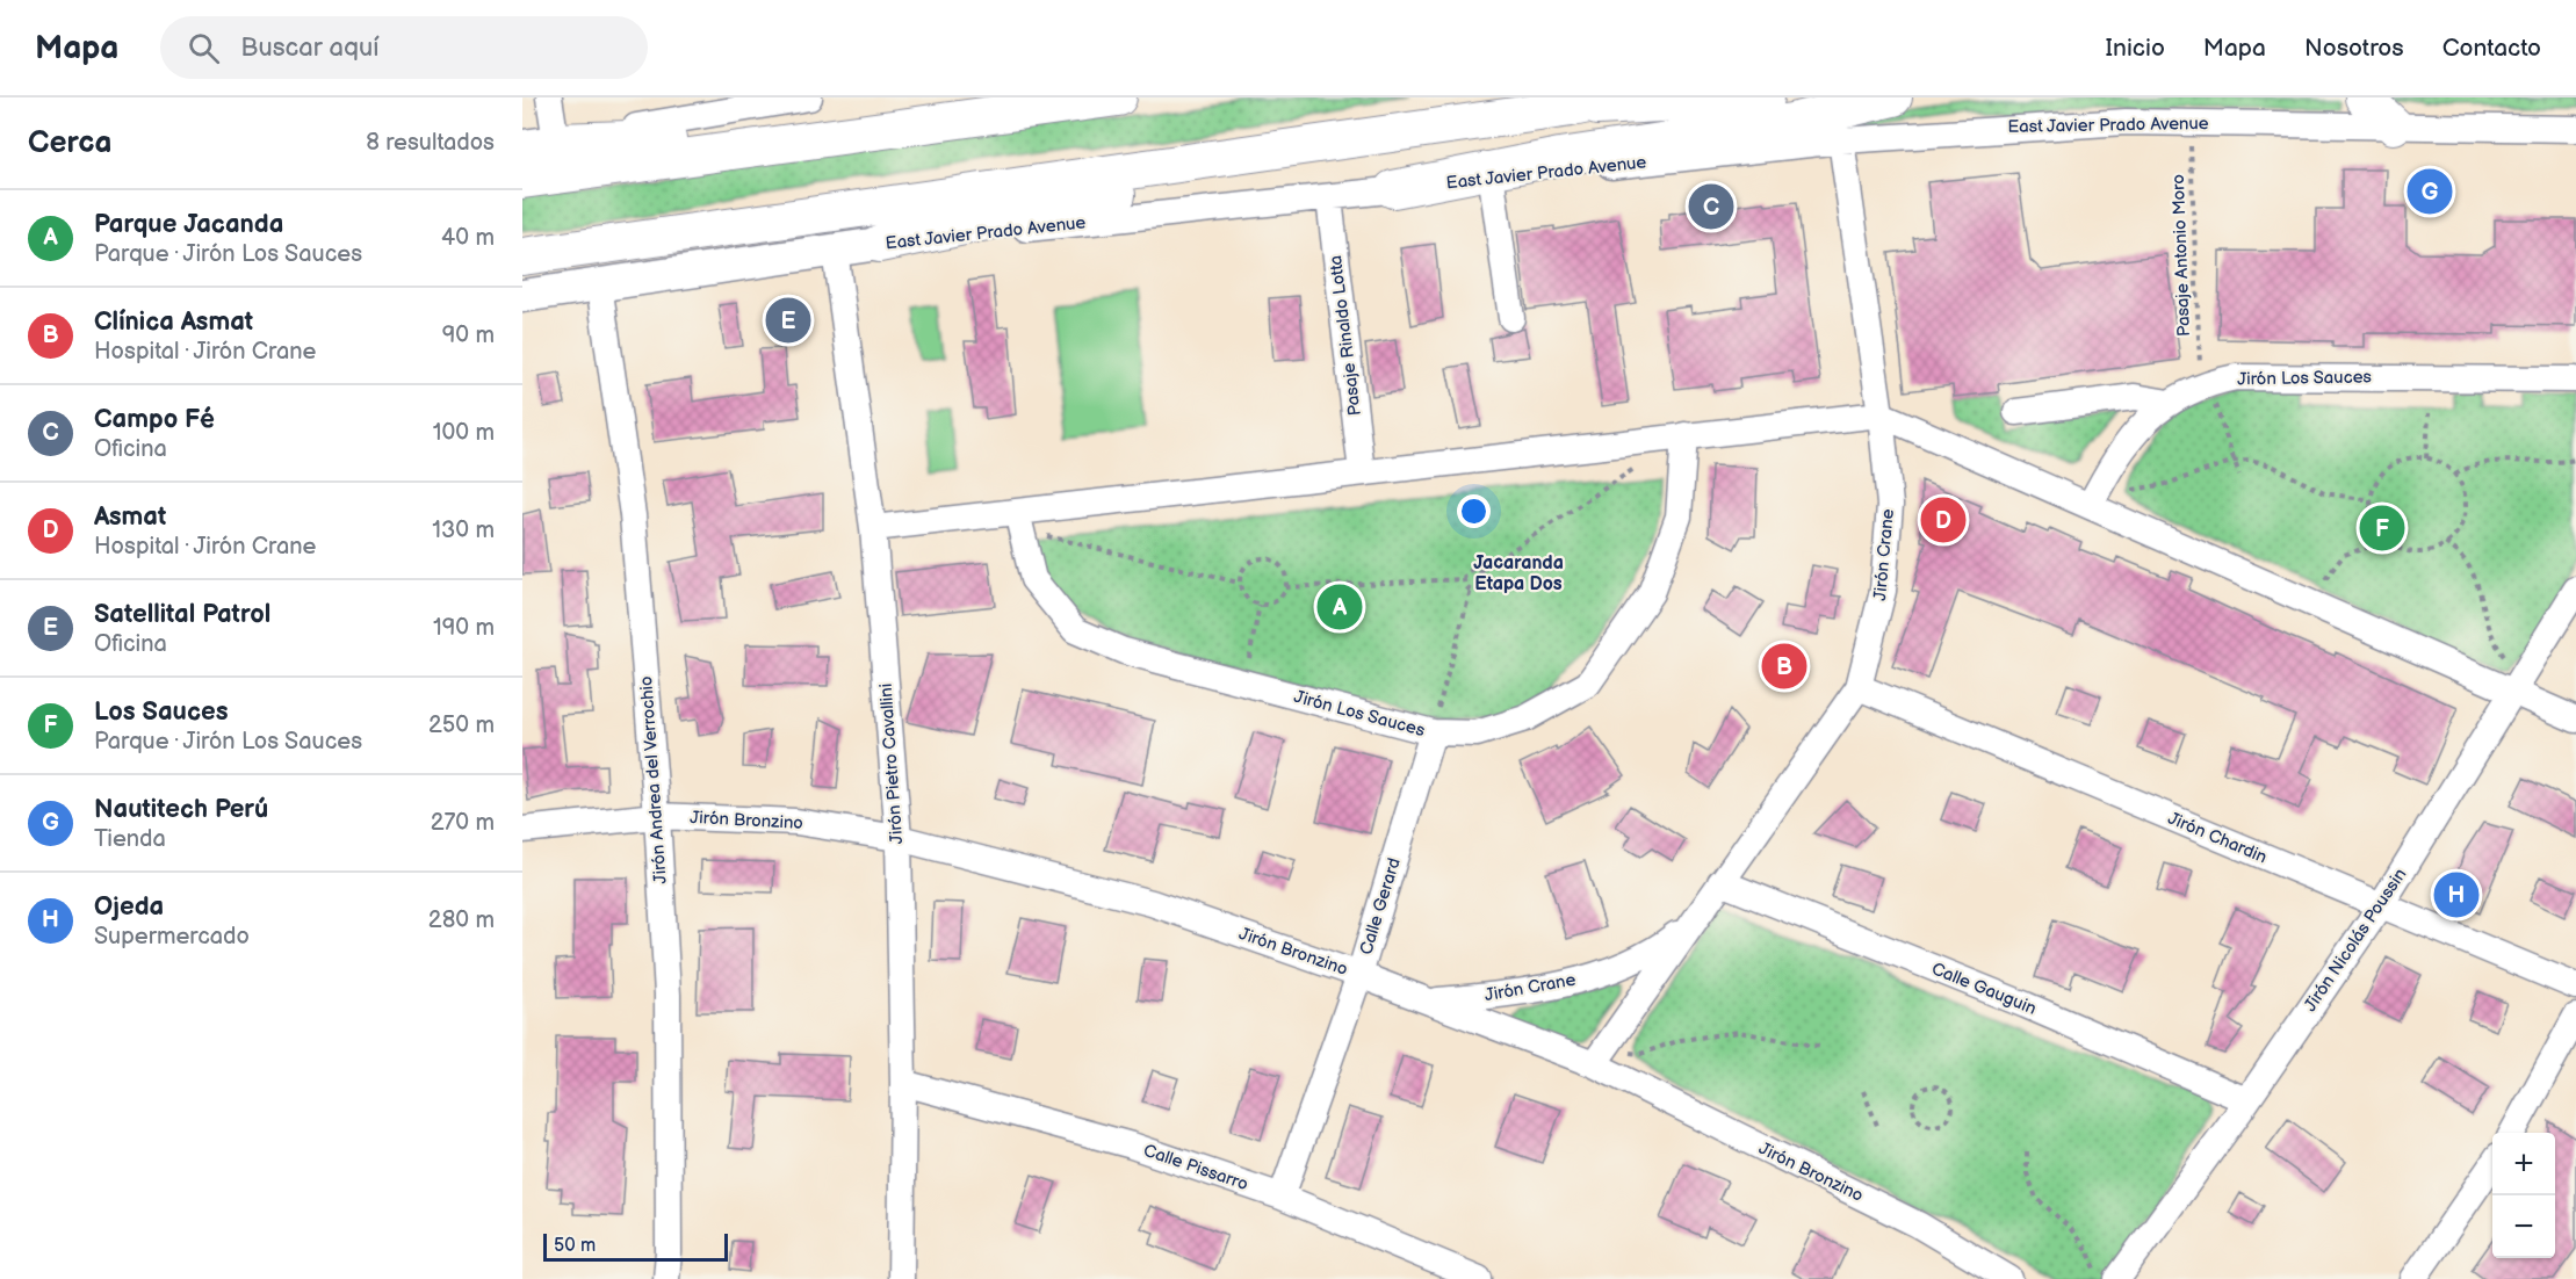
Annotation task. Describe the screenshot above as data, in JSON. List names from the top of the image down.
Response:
{
  "streets": {
    "main road": ["East Javier Prado Avenue"],
    "street": [
      "Pasaje Rinaldo Lotta",
      "Jirón Los Sauces",
      "Jirón Crane",
      "Jirón Pietro Cavallini",
      "Jirón Andrea del Verrochio",
      "Jirón Bronzino",
      "Jirón Chardin",
      "Calle Gerard",
      "Jirón Nicolás Poussin",
      "Calle Gauguin",
      "Calle Pissarro"
    ],
    "path": ["Pasaje Antonio Moro"]
  },
  "crossings": [
    ["East Javier Prado Avenue", "Pasaje Rinaldo Lotta"],
    ["East Javier Prado Avenue", "Jirón Crane"],
    ["East Javier Prado Avenue", "Jirón Pietro Cavallini"],
    ["East Javier Prado Avenue", "Jirón Andrea del Verrochio"],
    ["Jirón Los Sauces", "Calle Gerard"],
    ["Jirón Crane", "Jirón Bronzino"],
    ["Jirón Crane", "Jirón Chardin"],
    ["Jirón Crane", "Calle Gauguin"],
    ["Jirón Pietro Cavallini", "Jirón Bronzino"],
    ["Jirón Pietro Cavallini", "Calle Pissarro"],
    ["Jirón Andrea del Verrochio", "Jirón Bronzino"],
    ["Jirón Bronzino", "Calle Gerard"],
    ["Jirón Chardin", "Jirón Nicolás Poussin"],
    ["Calle Gerard", "Calle Pissarro"],
    ["Jirón Nicolás Poussin", "Calle Gauguin"]
  ],
  "districts": ["Jacaranda Etapa Dos"],
  "scale_bar": "50 m",
  "page": {
    "header": "Mapa",
    "search": "Buscar aquí",
    "nav": [
      "Inicio",
      "Mapa",
      "Nosotros",
      "Contacto"
    ],
    "heading": ["Cerca", "8 resultados"],
    "pins": [
      "G",
      "C",
      "E",
      "D",
      "F",
      "A",
      "B",
      "H"
    ],
    "list": [
      {
        "mark": "A",
        "name": "Parque Jacanda",
        "note": "Parque · Jirón Los Sauces",
        "value": "40 m"
      },
      {
        "mark": "B",
        "name": "Clínica Asmat",
        "note": "Hospital · Jirón Crane",
        "value": "90 m"
      },
      {
        "mark": "C",
        "name": "Campo Fé",
        "note": "Oficina",
        "value": "100 m"
      },
      {
        "mark": "D",
        "name": "Asmat",
        "note": "Hospital · Jirón Crane",
        "value": "130 m"
      },
      {
        "mark": "E",
        "name": "Satellital Patrol",
        "note": "Oficina",
        "value": "190 m"
      },
      {
        "mark": "F",
        "name": "Los Sauces",
        "note": "Parque · Jirón Los Sauces",
        "value": "250 m"
      },
      {
        "mark": "G",
        "name": "Nautitech Perú",
        "note": "Tienda",
        "value": "270 m"
      },
      {
        "mark": "H",
        "name": "Ojeda",
        "note": "Supermercado",
        "value": "280 m"
      }
    ],
    "map_buttons": ["+", "−"],
    "scale": "50 m"
  }
}
